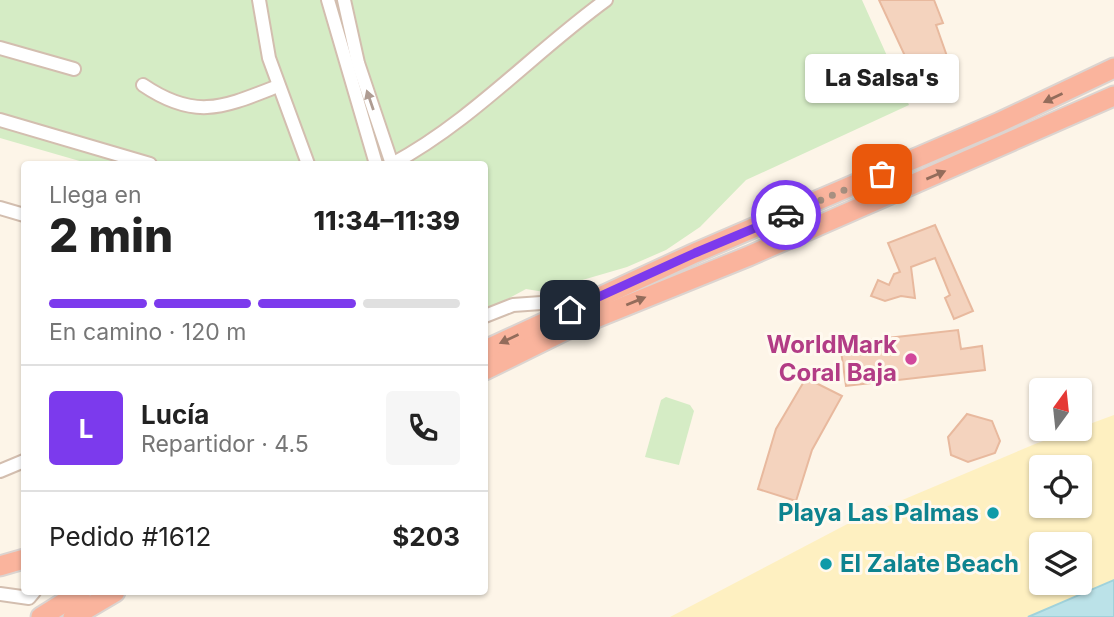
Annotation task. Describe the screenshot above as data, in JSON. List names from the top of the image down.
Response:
{
  "places": [
    "La Salsa's",
    "WorldMark Coral Baja",
    "Playa Las Palmas",
    "El Zalate Beach"
  ],
  "north": "top",
  "page": {
    "bubble": "La Salsa's",
    "heading": ["2 min", "Llega en", "11:34–11:39"],
    "panel": [
      "Lucía",
      "Repartidor · 4.5",
      "Pedido #1612",
      "$203"
    ],
    "bar": "En camino · 120 m",
    "round": "L"
  }
}
